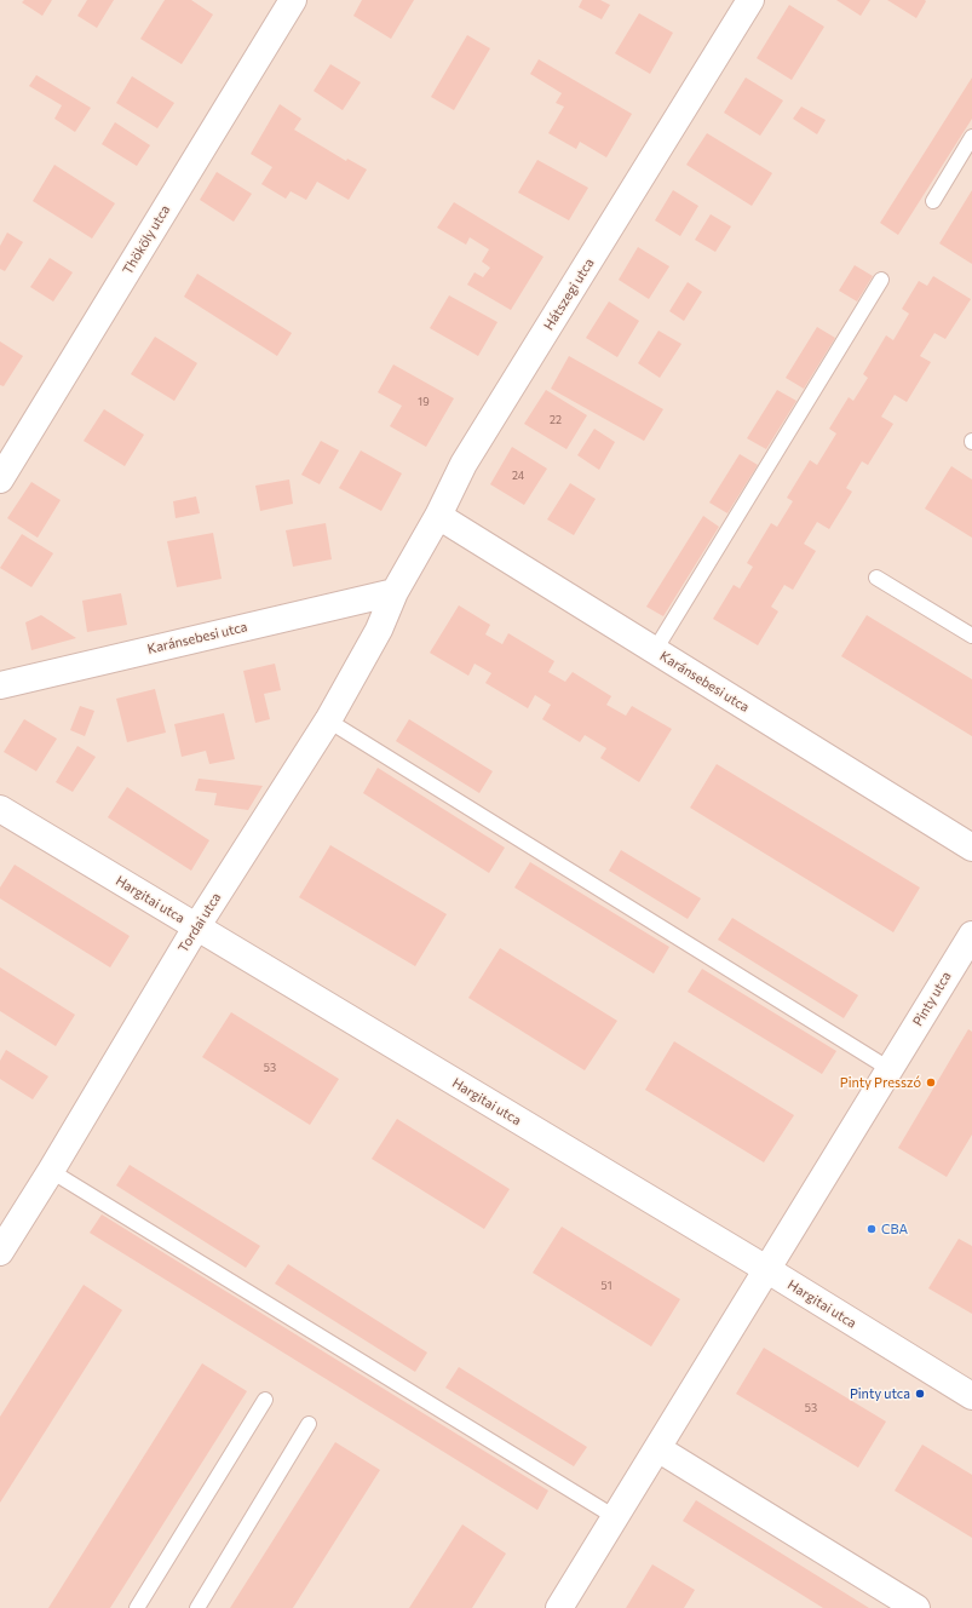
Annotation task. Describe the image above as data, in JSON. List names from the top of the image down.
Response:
{
  "streets": {
    "street": [
      "Thököly utca",
      "Hátszegi utca",
      "Karánsebesi utca",
      "Hargitai utca",
      "Tordai utca",
      "Pinty utca"
    ]
  },
  "crossings": [
    ["Hátszegi utca", "Karánsebesi utca"],
    ["Hátszegi utca", "Tordai utca"],
    ["Karánsebesi utca", "Tordai utca"],
    ["Hargitai utca", "Tordai utca"],
    ["Hargitai utca", "Pinty utca"]
  ],
  "places": ["Pinty Presszó", "CBA", "Pinty utca"],
  "house_numbers": [
    "19",
    "22",
    "24",
    "53",
    "51",
    "53"
  ]
}
